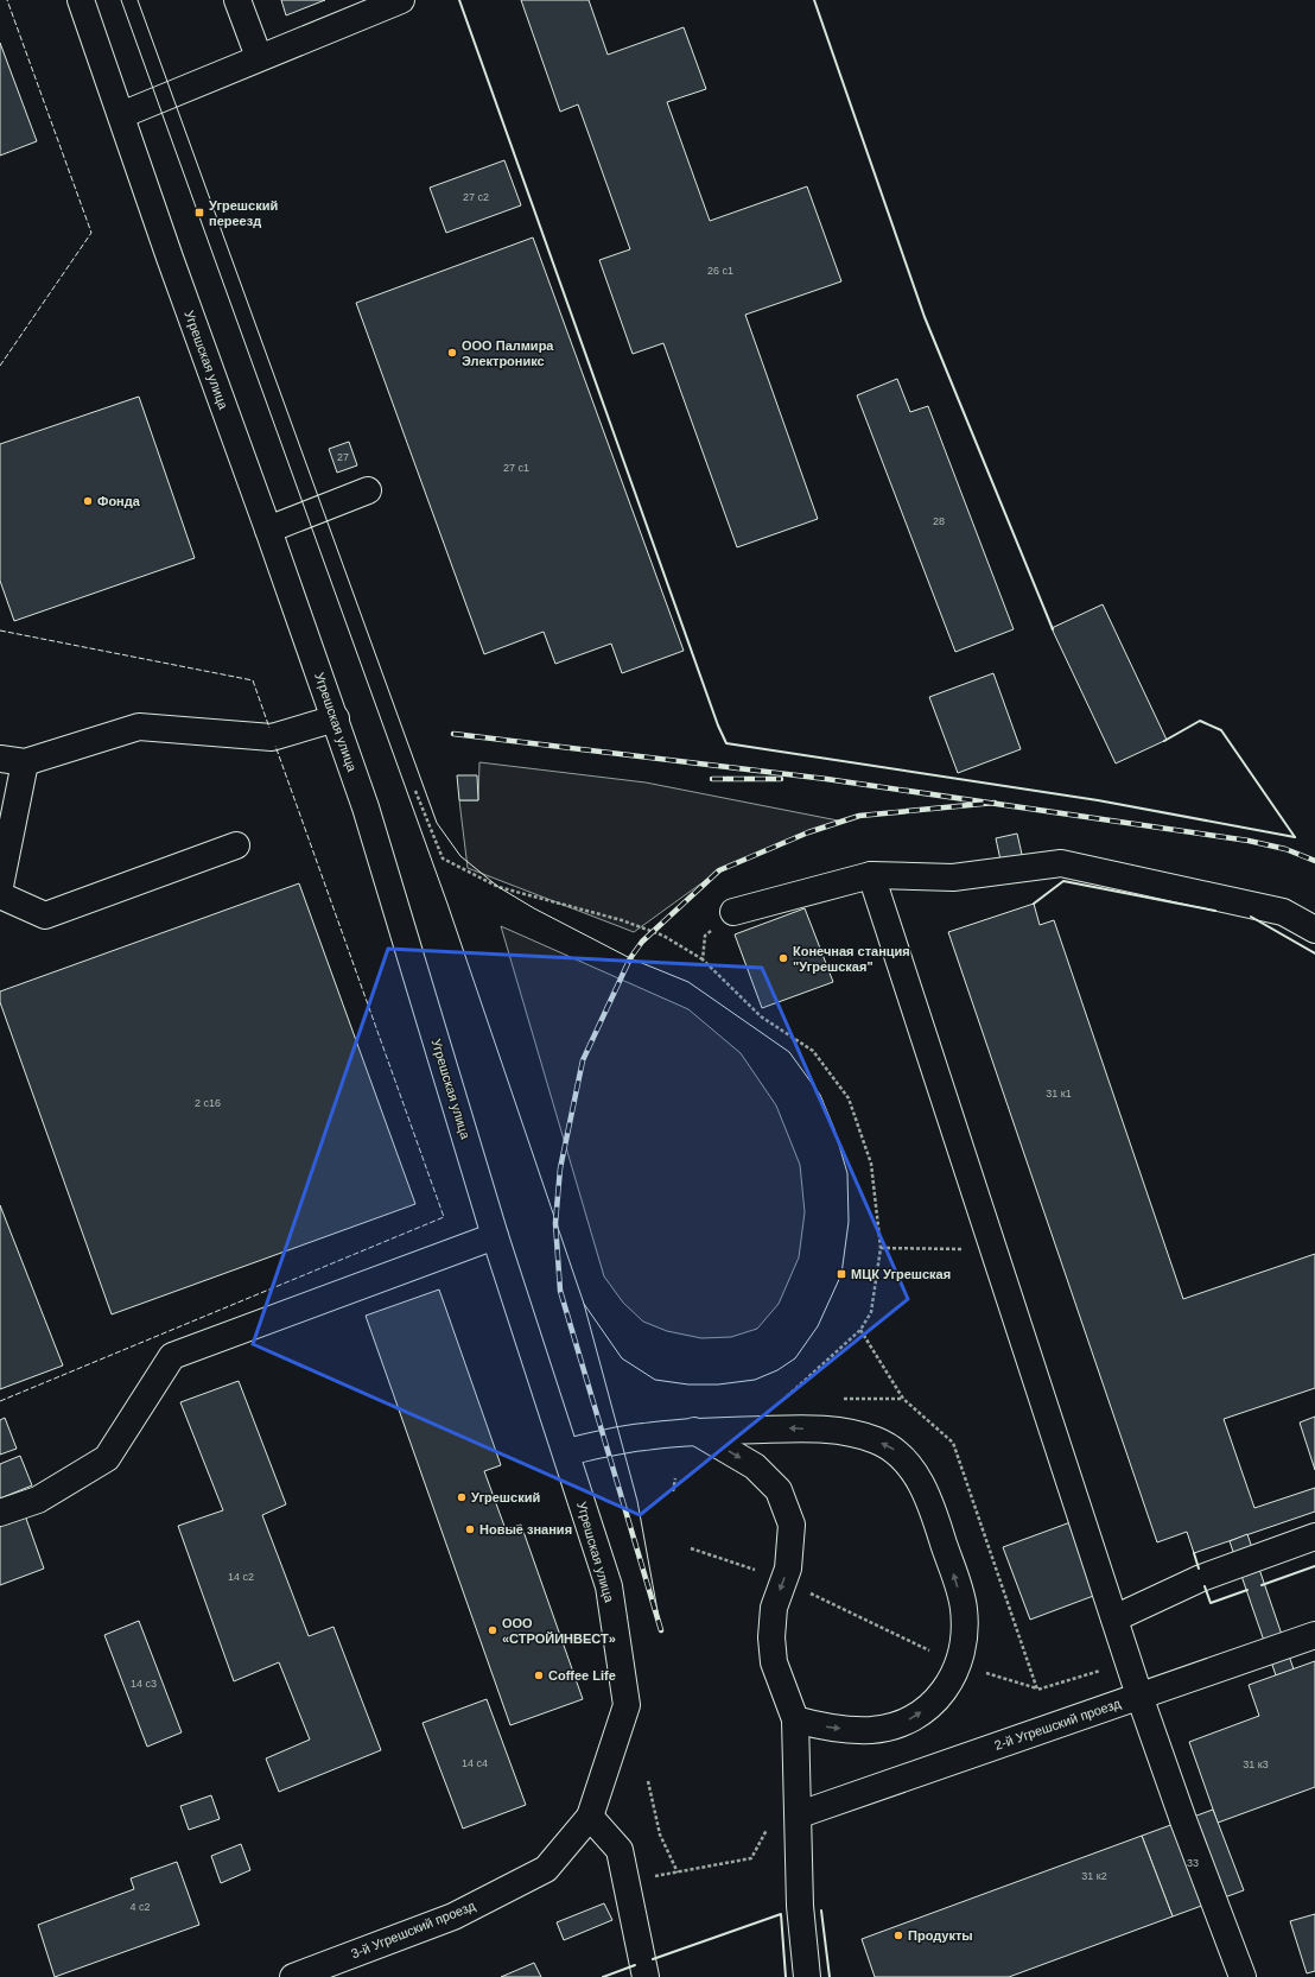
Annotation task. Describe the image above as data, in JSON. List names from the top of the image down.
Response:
{
  "streets": {
    "street": ["Угрешская улица", "2-й Угрешский проезд", "3-й Угрешский проезд"]
  },
  "crossings": [
    ["Угрешская улица", "3-й Угрешский проезд"]
  ],
  "places": {
    "transit": ["Угрешский переезд", "МЦК Угрешская"],
    "other": [
      "ООО Палмира Электроникс",
      "Фонда",
      "Конечная станция \"Угрешская\"",
      "Угрешский",
      "Новые знания",
      "ООО «СТРОЙИНВЕСТ»",
      "Coffee Life",
      "Продукты"
    ]
  },
  "house_numbers": [
    "27 с2",
    "26 с1",
    "27",
    "27 с1",
    "28",
    "31 к1",
    "2 с16",
    "14 с2",
    "14 с3",
    "14 с4",
    "31 к3",
    "33",
    "31 к2",
    "4 с2"
  ]
}
